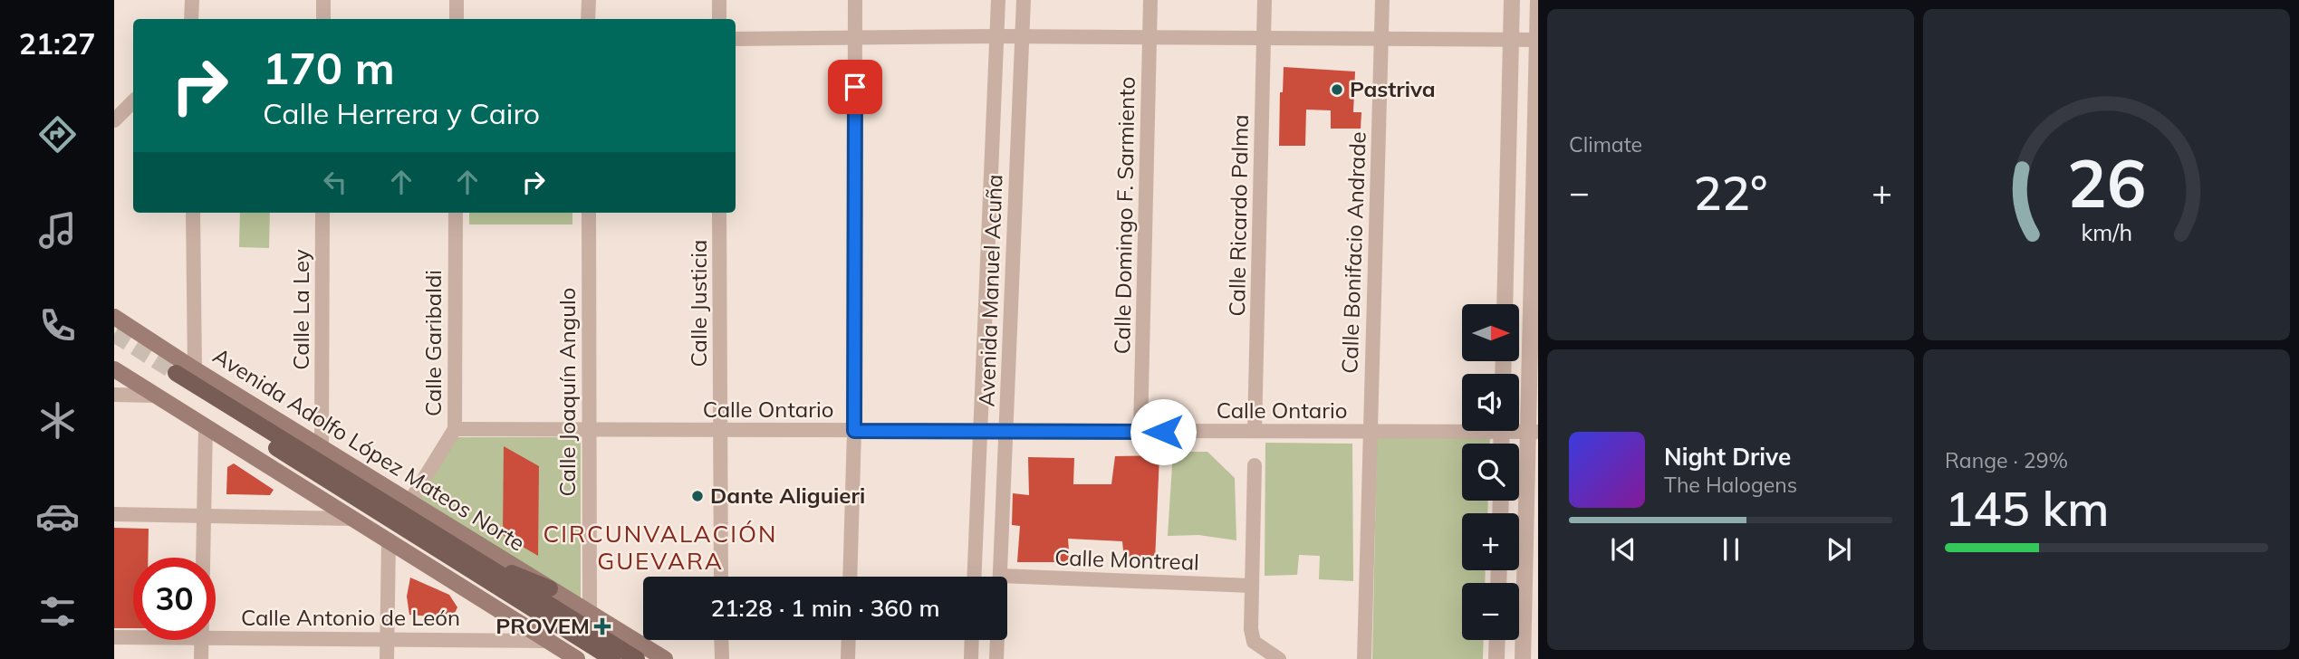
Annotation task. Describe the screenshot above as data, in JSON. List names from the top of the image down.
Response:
{
  "streets": {
    "main road": ["Avenida Adolfo López Mateos Norte"],
    "street": [
      "Calle Domingo F. Sarmiento",
      "Calle Ricardo Palma",
      "Calle Bonifacio Andrade",
      "Avenida Manuel Acuña",
      "Calle Justicia",
      "Calle La Ley",
      "Calle Garibaldi",
      "Calle Joaquín Angulo",
      "Calle Ontario",
      "Calle Montreal",
      "Calle Antonio de León"
    ]
  },
  "crossings": [
    ["Calle Domingo F. Sarmiento", "Calle Ontario"],
    ["Calle Ricardo Palma", "Calle Ontario"],
    ["Calle Bonifacio Andrade", "Calle Ontario"],
    ["Avenida Manuel Acuña", "Calle Ontario"],
    ["Avenida Manuel Acuña", "Calle Montreal"],
    ["Calle Justicia", "Calle Ontario"],
    ["Calle La Ley", "Avenida Adolfo López Mateos Norte"],
    ["Calle Garibaldi", "Calle Ontario"],
    ["Calle Garibaldi", "Avenida Adolfo López Mateos Norte"],
    ["Calle Joaquín Angulo", "Calle Ontario"],
    ["Calle Joaquín Angulo", "Avenida Adolfo López Mateos Norte"]
  ],
  "districts": ["CIRCUNVALACIÓN GUEVARA"],
  "places": {
    "other": ["Pastriva", "Dante Aliguieri"],
    "health": ["PROVEM"]
  },
  "north": "right",
  "page": {
    "tabs": "21:27",
    "tile": [
      "Climate",
      ["Range · 29%", "145 km"]
    ],
    "turn": ["170 m", "Calle Herrera y Cairo"],
    "heat": ["−", "22°", "+"],
    "map_buttons": ["+", "−"],
    "song": ["Night Drive", "The Halogens"],
    "limit": "30",
    "trip": "21:28 · 1 min · 360 m",
    "gauge": ["26", "km/h"]
  }
}
